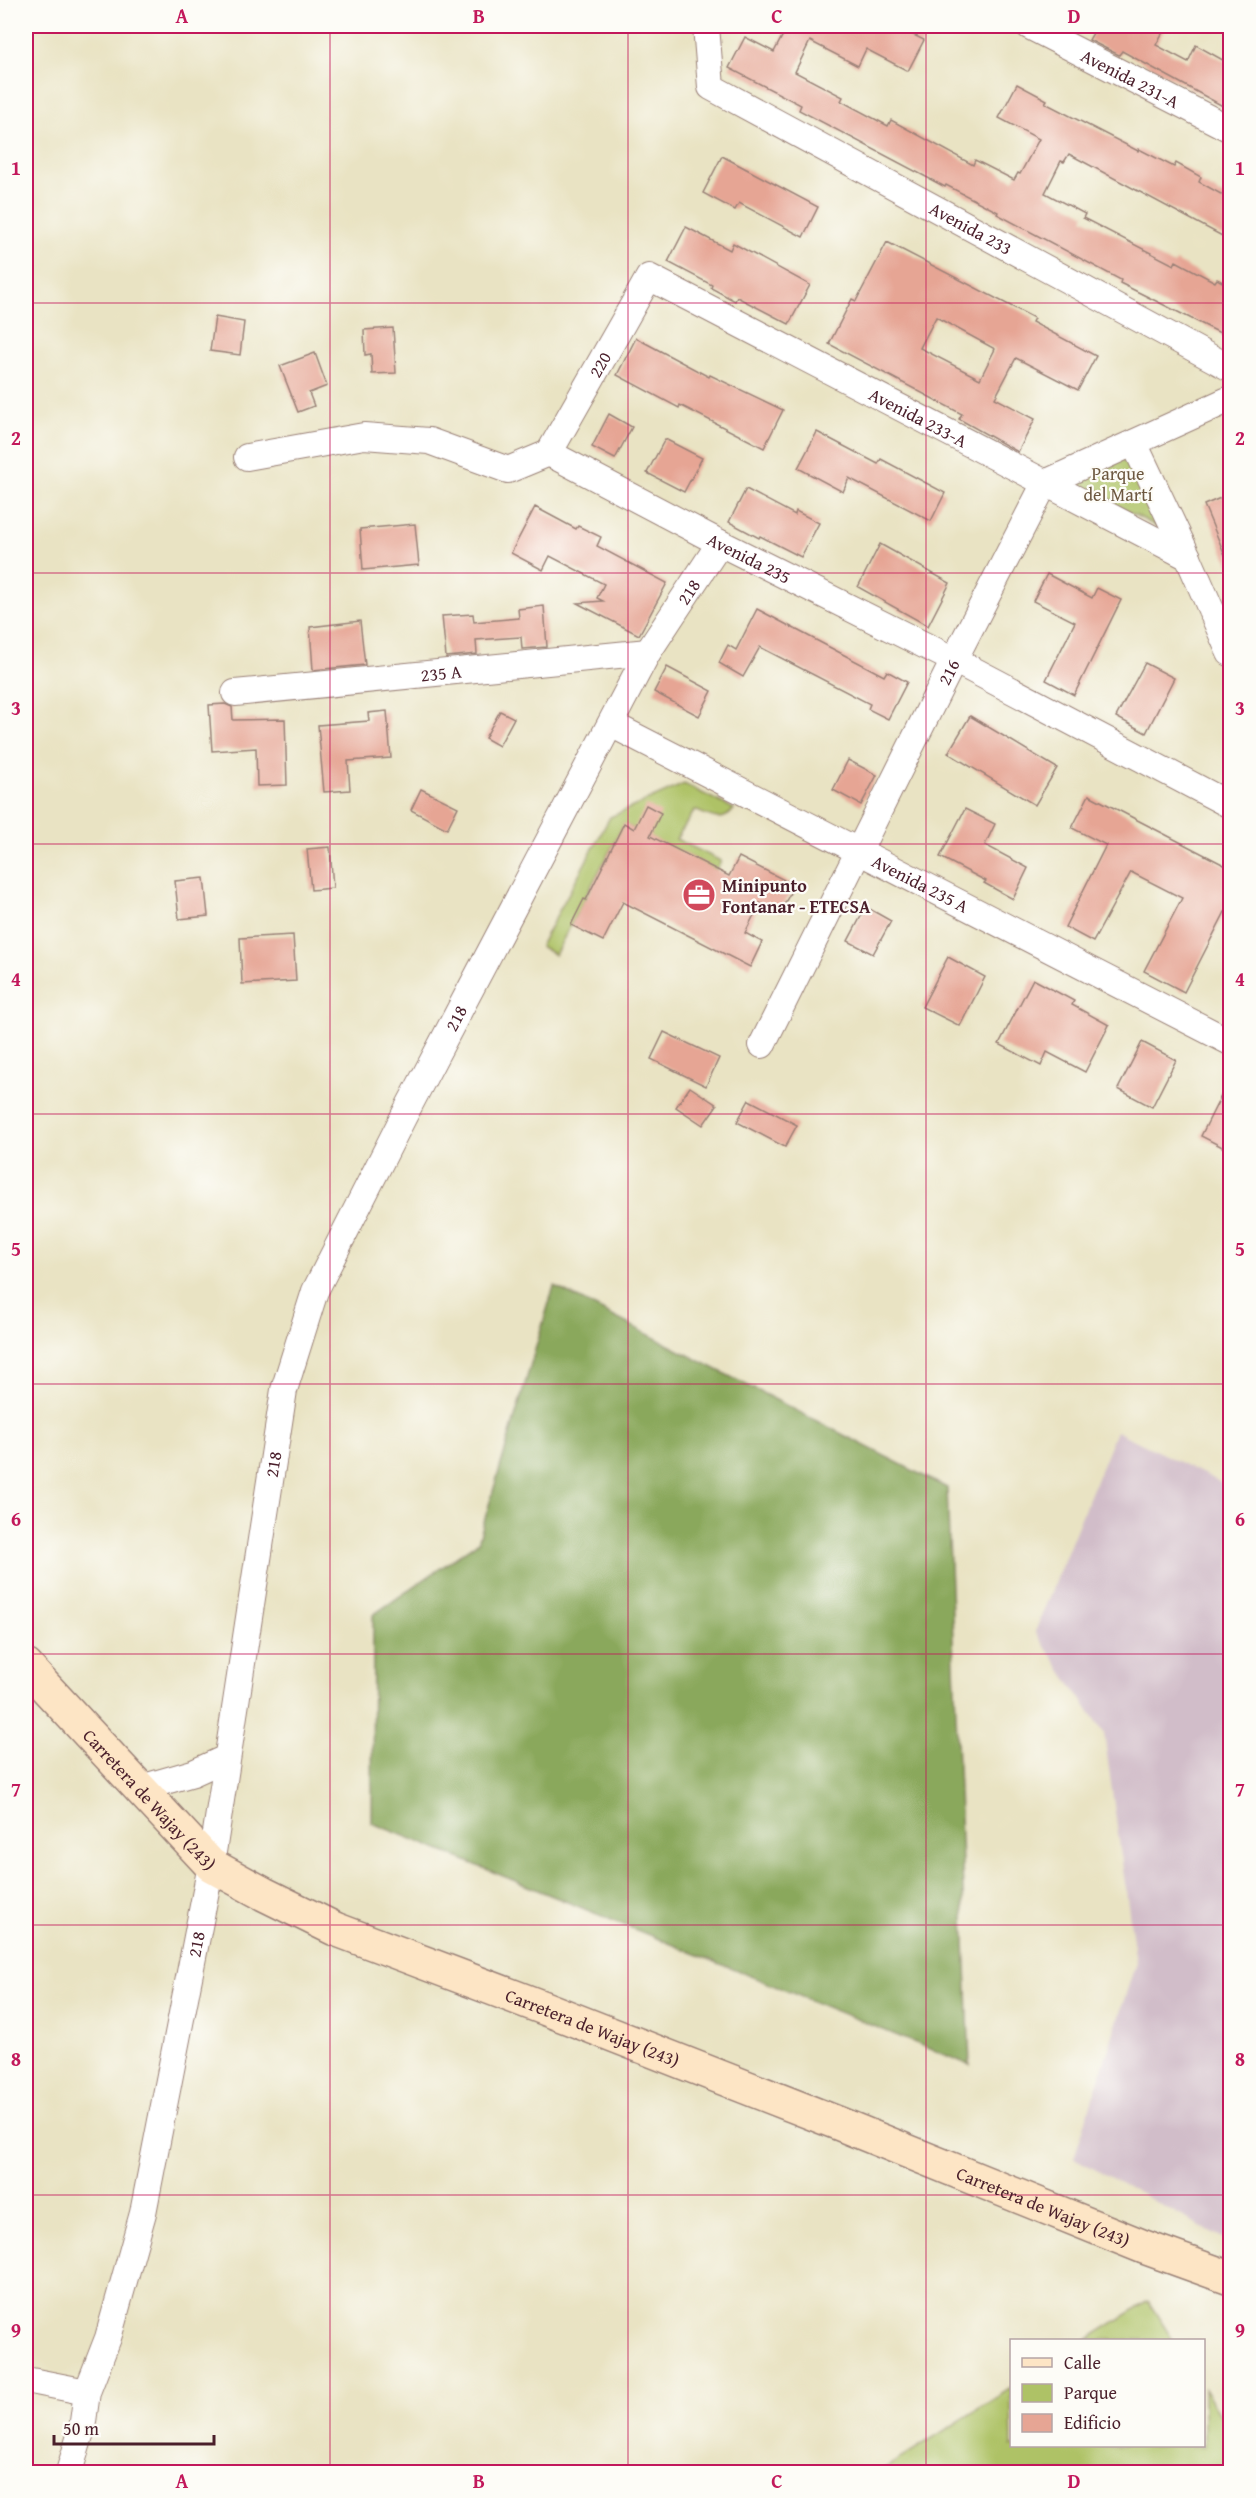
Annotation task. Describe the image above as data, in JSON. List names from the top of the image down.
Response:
{
  "streets": {
    "main road": ["Carretera de Wajay (243)"],
    "street": [
      "Avenida 231-A",
      "Avenida 233",
      "220",
      "Avenida 233-A",
      "Avenida 235",
      "218",
      "235 A",
      "216",
      "Avenida 235 A"
    ]
  },
  "crossings": [
    ["220", "Avenida 233-A"],
    ["220", "Avenida 235"],
    ["Avenida 233-A", "216"],
    ["Avenida 235", "218"],
    ["Avenida 235", "216"],
    ["218", "235 A"],
    ["218", "Avenida 235 A"],
    ["218", "Carretera de Wajay (243)"],
    ["216", "Avenida 235 A"]
  ],
  "parks": ["Parque del Martí"],
  "places": {
    "office": ["Minipunto Fontanar - ETECSA"]
  },
  "legend": ["Calle", "Parque", "Edificio"],
  "scale_bar": "50 m",
  "grid": {
    "columns": [
      "A",
      "B",
      "C",
      "D"
    ],
    "rows": [
      "1",
      "2",
      "3",
      "4",
      "5",
      "6",
      "7",
      "8",
      "9"
    ]
  }
}
